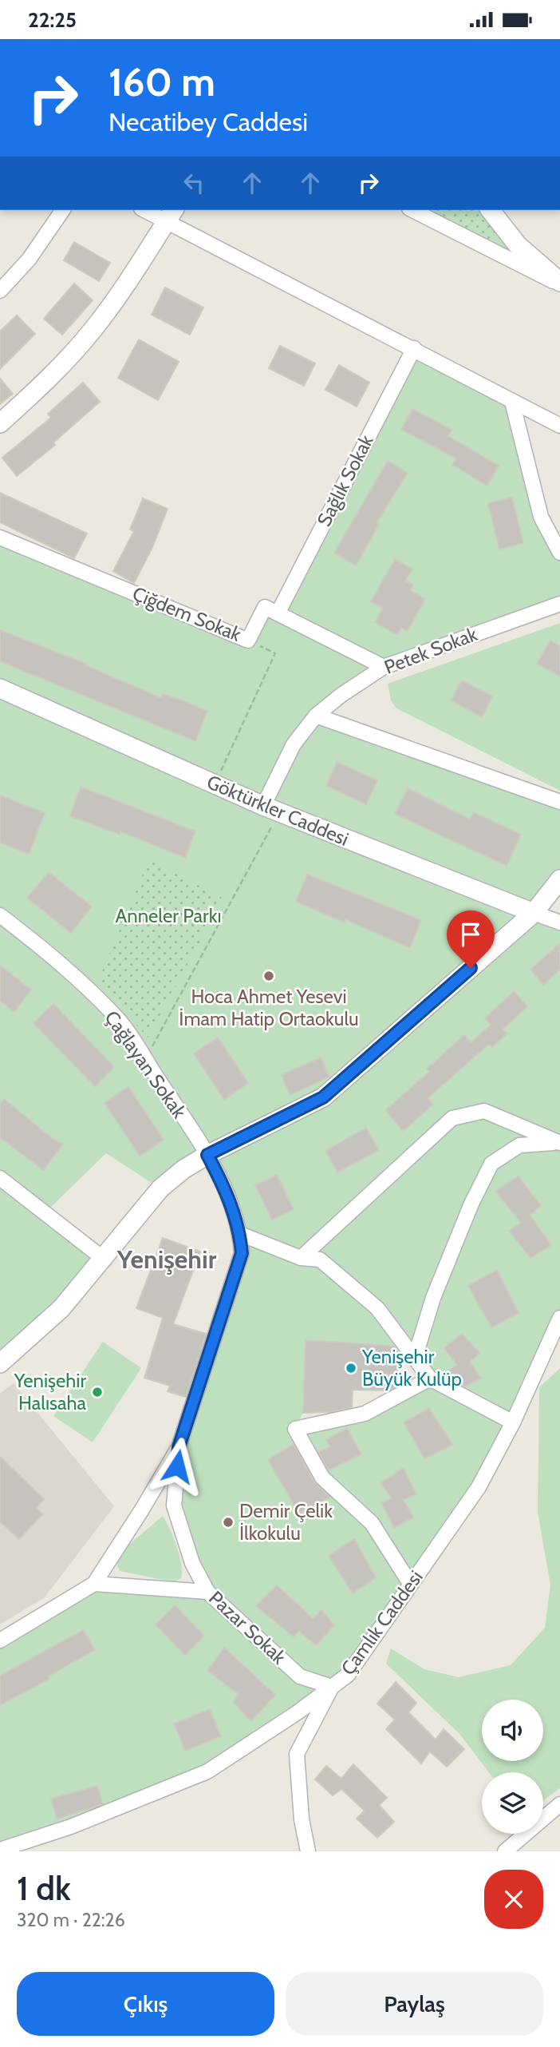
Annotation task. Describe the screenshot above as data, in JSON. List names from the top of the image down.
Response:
{
  "streets": {
    "street": [
      "Sağlık Sokak",
      "Çiğdem Sokak",
      "Petek Sokak",
      "Göktürkler Caddesi",
      "Çağlayan Sokak",
      "Çamlık Caddesi",
      "Pazar Sokak"
    ]
  },
  "crossings": [
    ["Sağlık Sokak", "Çiğdem Sokak"],
    ["Petek Sokak", "Göktürkler Caddesi"],
    ["Çamlık Caddesi", "Pazar Sokak"]
  ],
  "districts": ["Yenişehir"],
  "parks": ["Anneler Parkı"],
  "places": [
    "Hoca Ahmet Yesevi İmam Hatip Ortaokulu",
    "Yenişehir Büyük Kulüp",
    "Yenişehir Halısaha",
    "Demir Çelik İlkokulu"
  ],
  "page": {
    "status": "22:25",
    "turn": ["160 m", "Necatibey Caddesi"],
    "heading": ["1 dk", "320 m · 22:26"],
    "buttons": ["Çıkış", "Paylaş"]
  }
}
